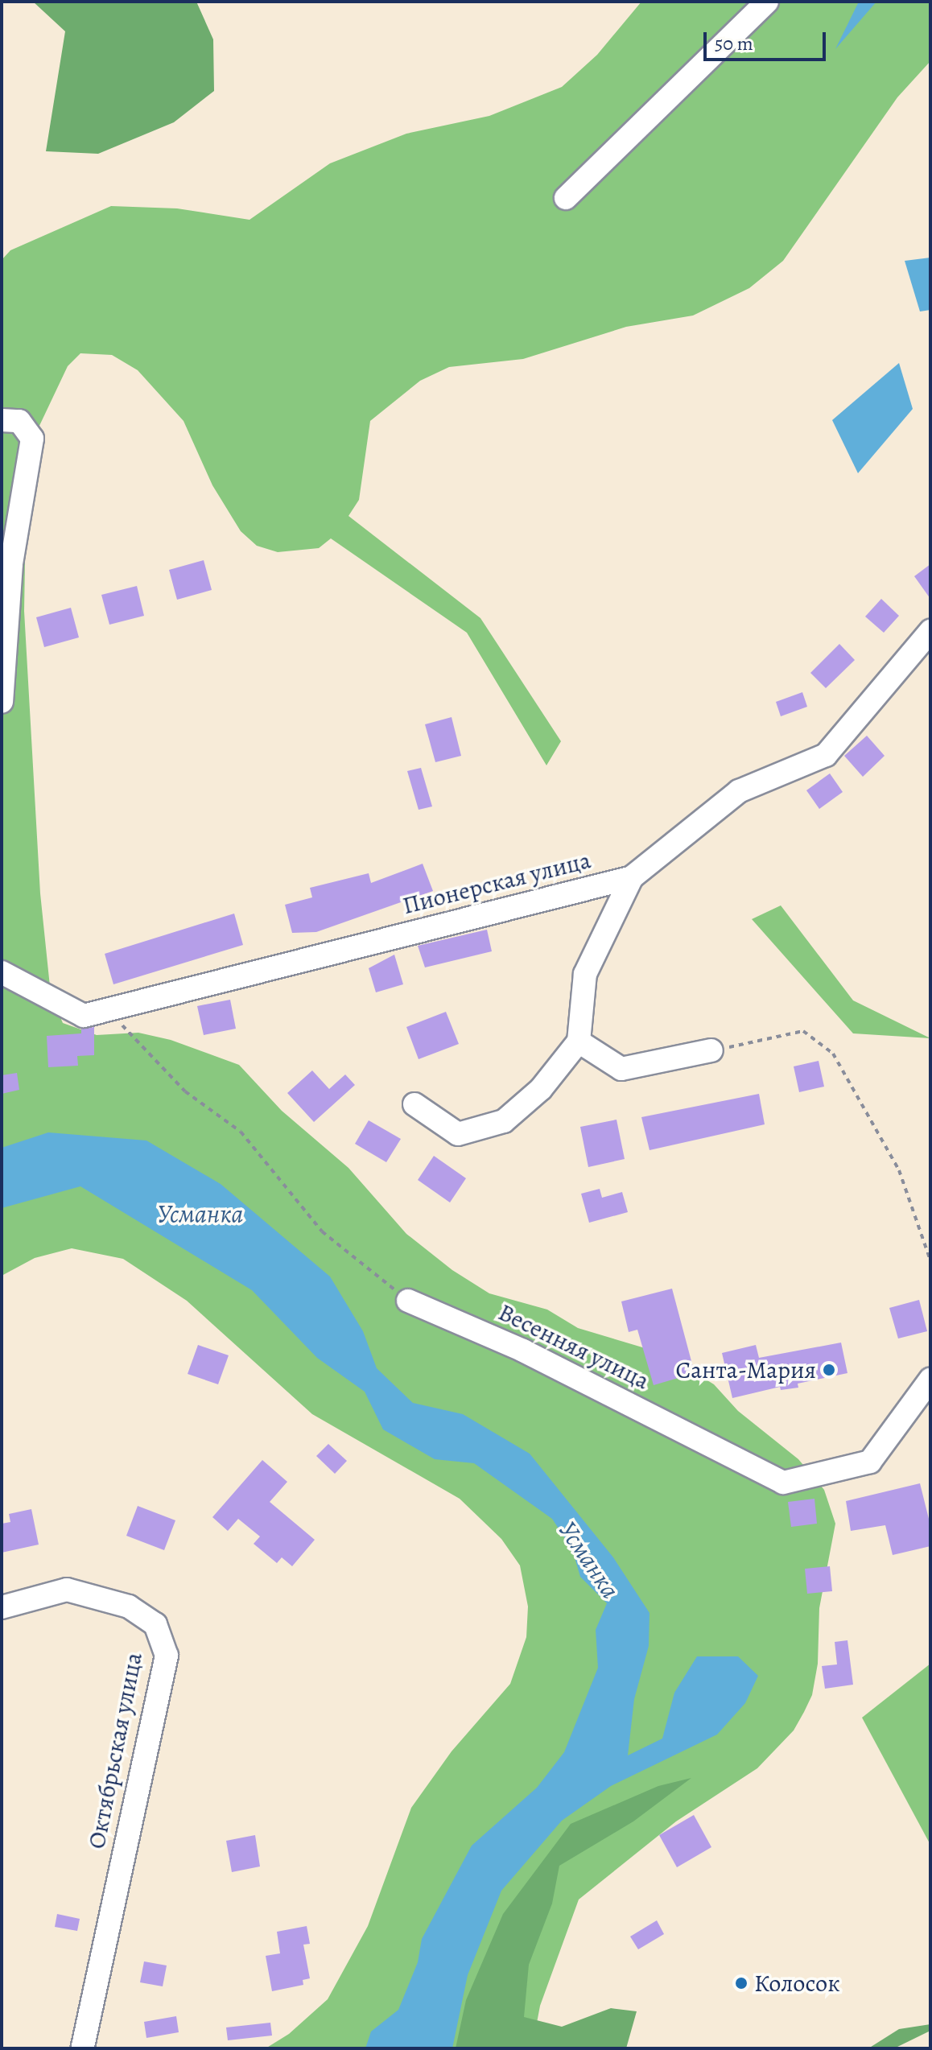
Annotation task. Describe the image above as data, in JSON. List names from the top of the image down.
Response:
{
  "streets": {
    "street": ["Пионерская улица", "Весенняя улица", "Октябрьская улица"]
  },
  "water": ["Усманка"],
  "places": ["Санта-Мария", "Колосок"],
  "scale_bar": "50 m"
}
